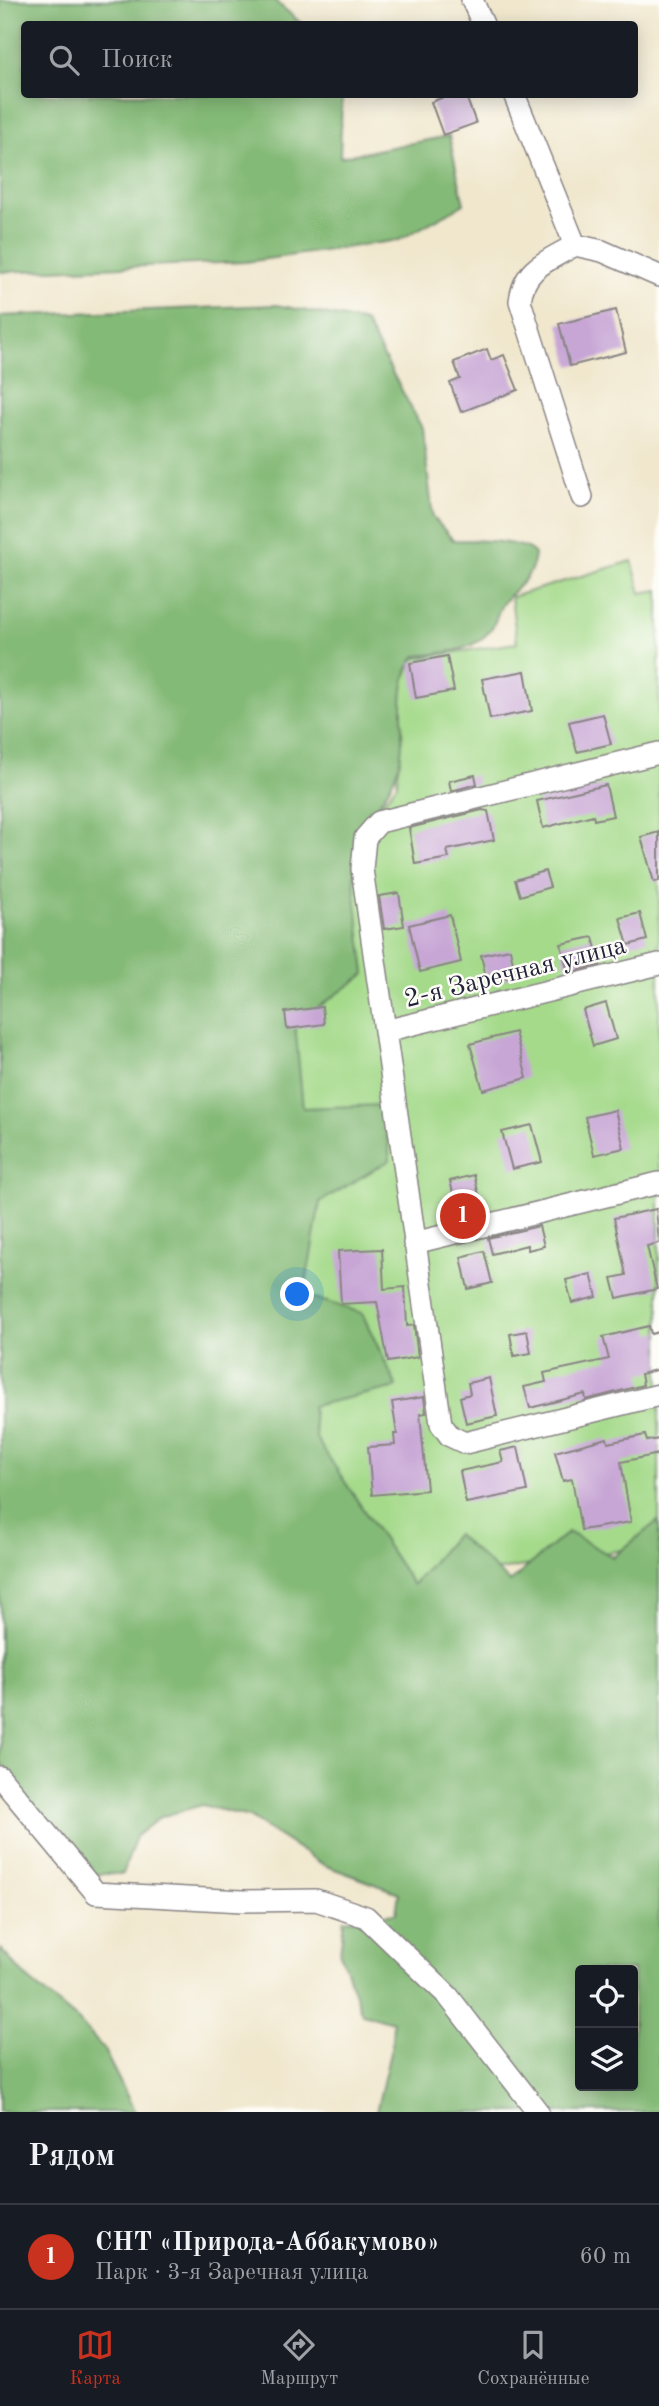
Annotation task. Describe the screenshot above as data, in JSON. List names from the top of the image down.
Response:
{
  "streets": {
    "street": ["2-я Заречная улица"]
  },
  "page": {
    "search": "Поиск",
    "pins": "1",
    "heading": "Рядом",
    "list": [
      {
        "mark": "1",
        "name": "СНТ «Природа-Аббакумово»",
        "note": "Парк · 3-я Заречная улица",
        "value": "60 m"
      }
    ],
    "nav": ["Карта", "Маршрут", "Сохранённые"]
  }
}
